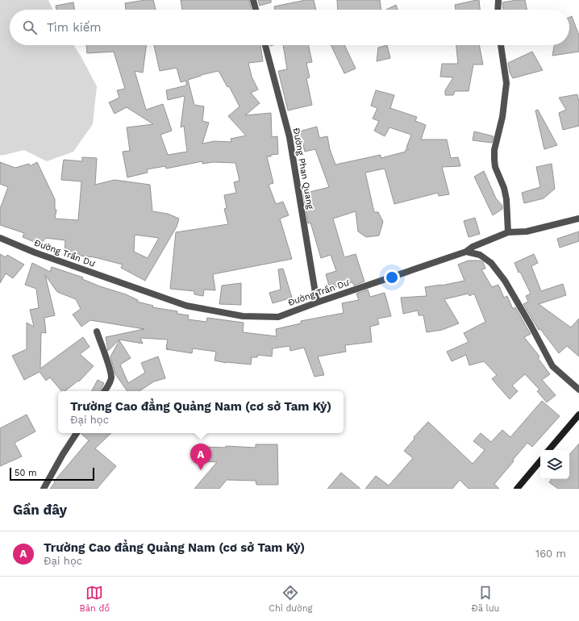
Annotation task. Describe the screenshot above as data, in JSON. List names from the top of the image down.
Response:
{
  "streets": {
    "street": ["Đường Phan Quang", "Đường Trần Dư"]
  },
  "crossings": [
    ["Đường Phan Quang", "Đường Trần Dư"]
  ],
  "scale_bar": "50 m",
  "page": {
    "search": "Tìm kiếm",
    "popup": ["Trường Cao đẳng Quảng Nam (cơ sở Tam Kỳ)", "Đại học"],
    "pins": "A",
    "scale": "50 m",
    "heading": "Gần đây",
    "list": [
      {
        "mark": "A",
        "name": "Trường Cao đẳng Quảng Nam (cơ sở Tam Kỳ)",
        "note": "Đại học",
        "value": "160 m"
      }
    ],
    "nav": ["Bản đồ", "Chỉ đường", "Đã lưu"]
  }
}
